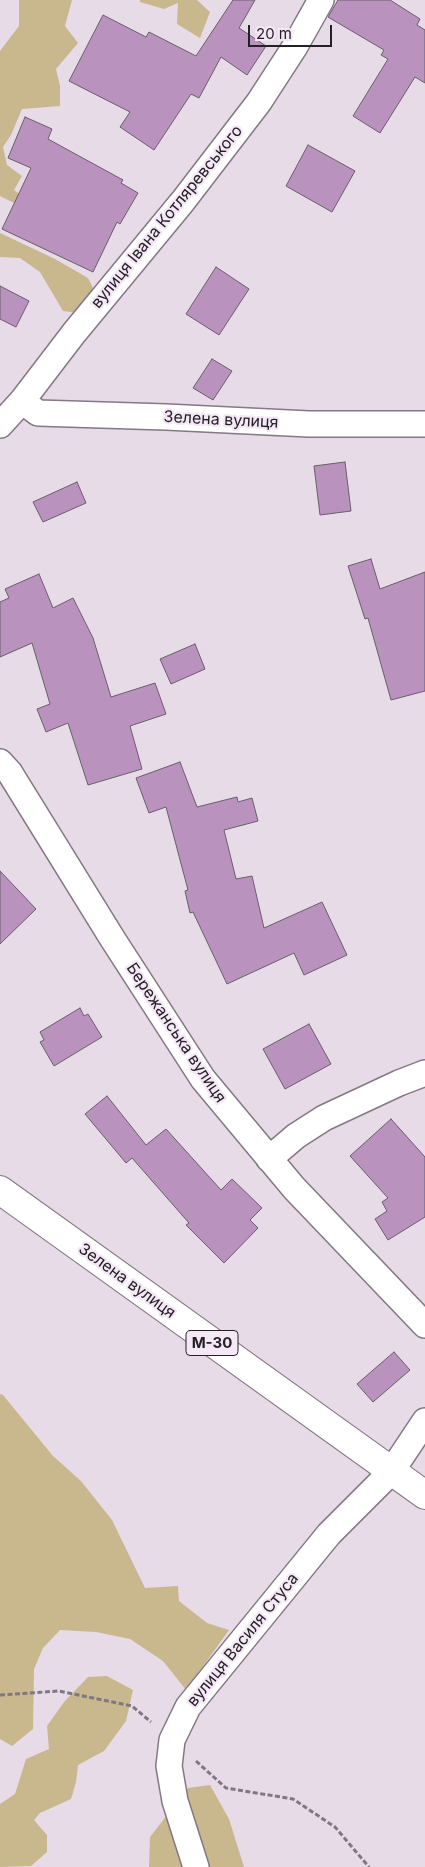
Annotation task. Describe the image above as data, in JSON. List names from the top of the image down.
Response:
{
  "streets": {
    "highway": ["Зелена вулиця", "М-30"],
    "street": ["вулиця Івана Котляревського", "Бережанська вулиця", "вулиця Василя Стуса"]
  },
  "crossings": [
    ["вулиця Івана Котляревського", "Зелена вулиця"],
    ["Зелена вулиця", "вулиця Василя Стуса"]
  ],
  "scale_bar": "20 m"
}
